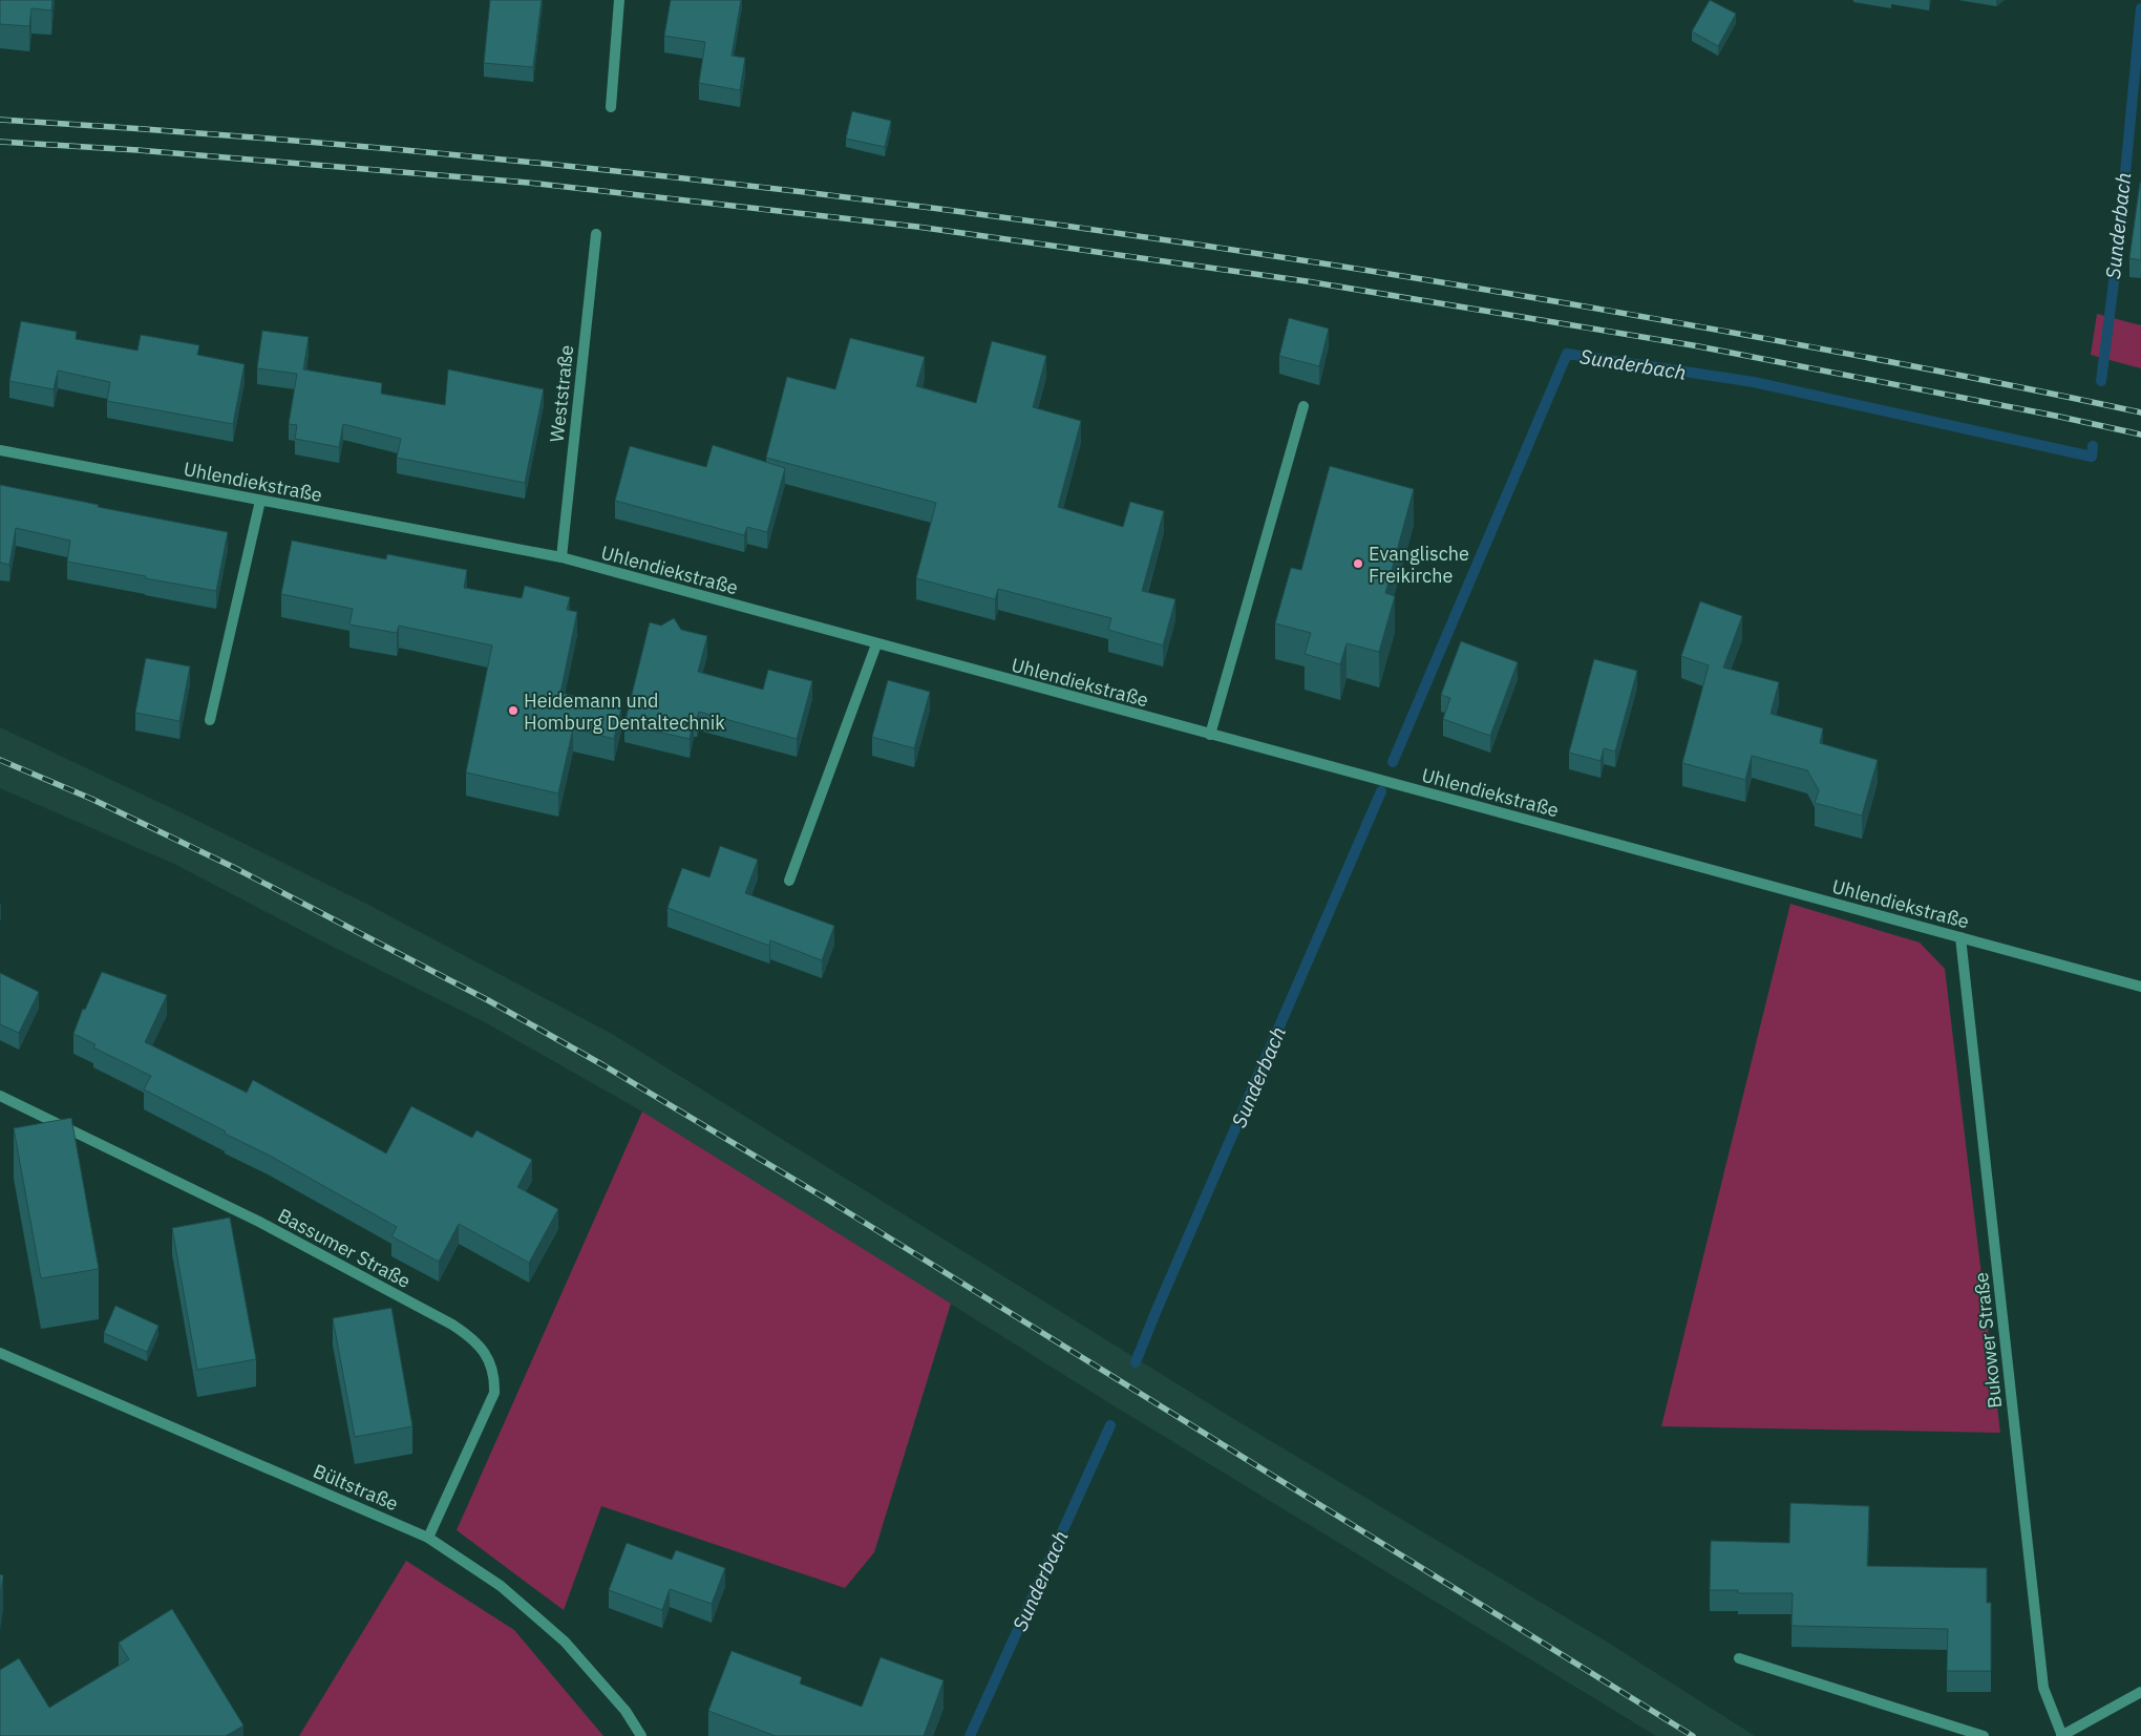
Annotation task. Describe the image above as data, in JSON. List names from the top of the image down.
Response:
{
  "streets": {
    "street": [
      "Weststraße",
      "Uhlendiekstraße",
      "Bassumer Straße",
      "Bukower Straße",
      "Bültstraße"
    ]
  },
  "crossings": [
    ["Weststraße", "Uhlendiekstraße"],
    ["Uhlendiekstraße", "Bukower Straße"],
    ["Bassumer Straße", "Bültstraße"]
  ],
  "water": ["Sunderbach"],
  "places": ["Evanglische Freikirche", "Heidemann und Homburg Dentaltechnik"]
}
